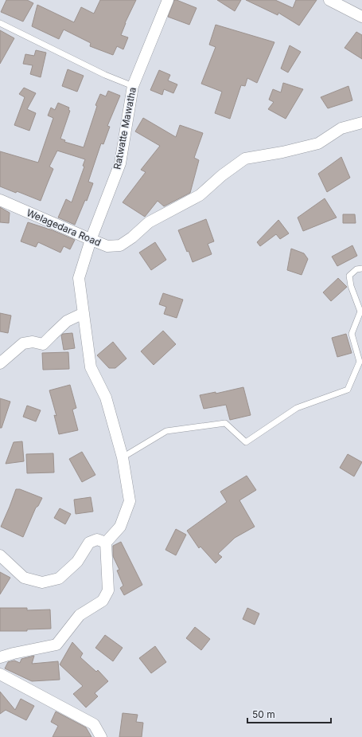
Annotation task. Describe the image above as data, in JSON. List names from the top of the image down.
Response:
{
  "streets": {
    "street": ["Ratwatte Mawatha", "Welagedara Road"]
  },
  "crossings": [
    ["Ratwatte Mawatha", "Welagedara Road"]
  ],
  "scale_bar": "50 m"
}
